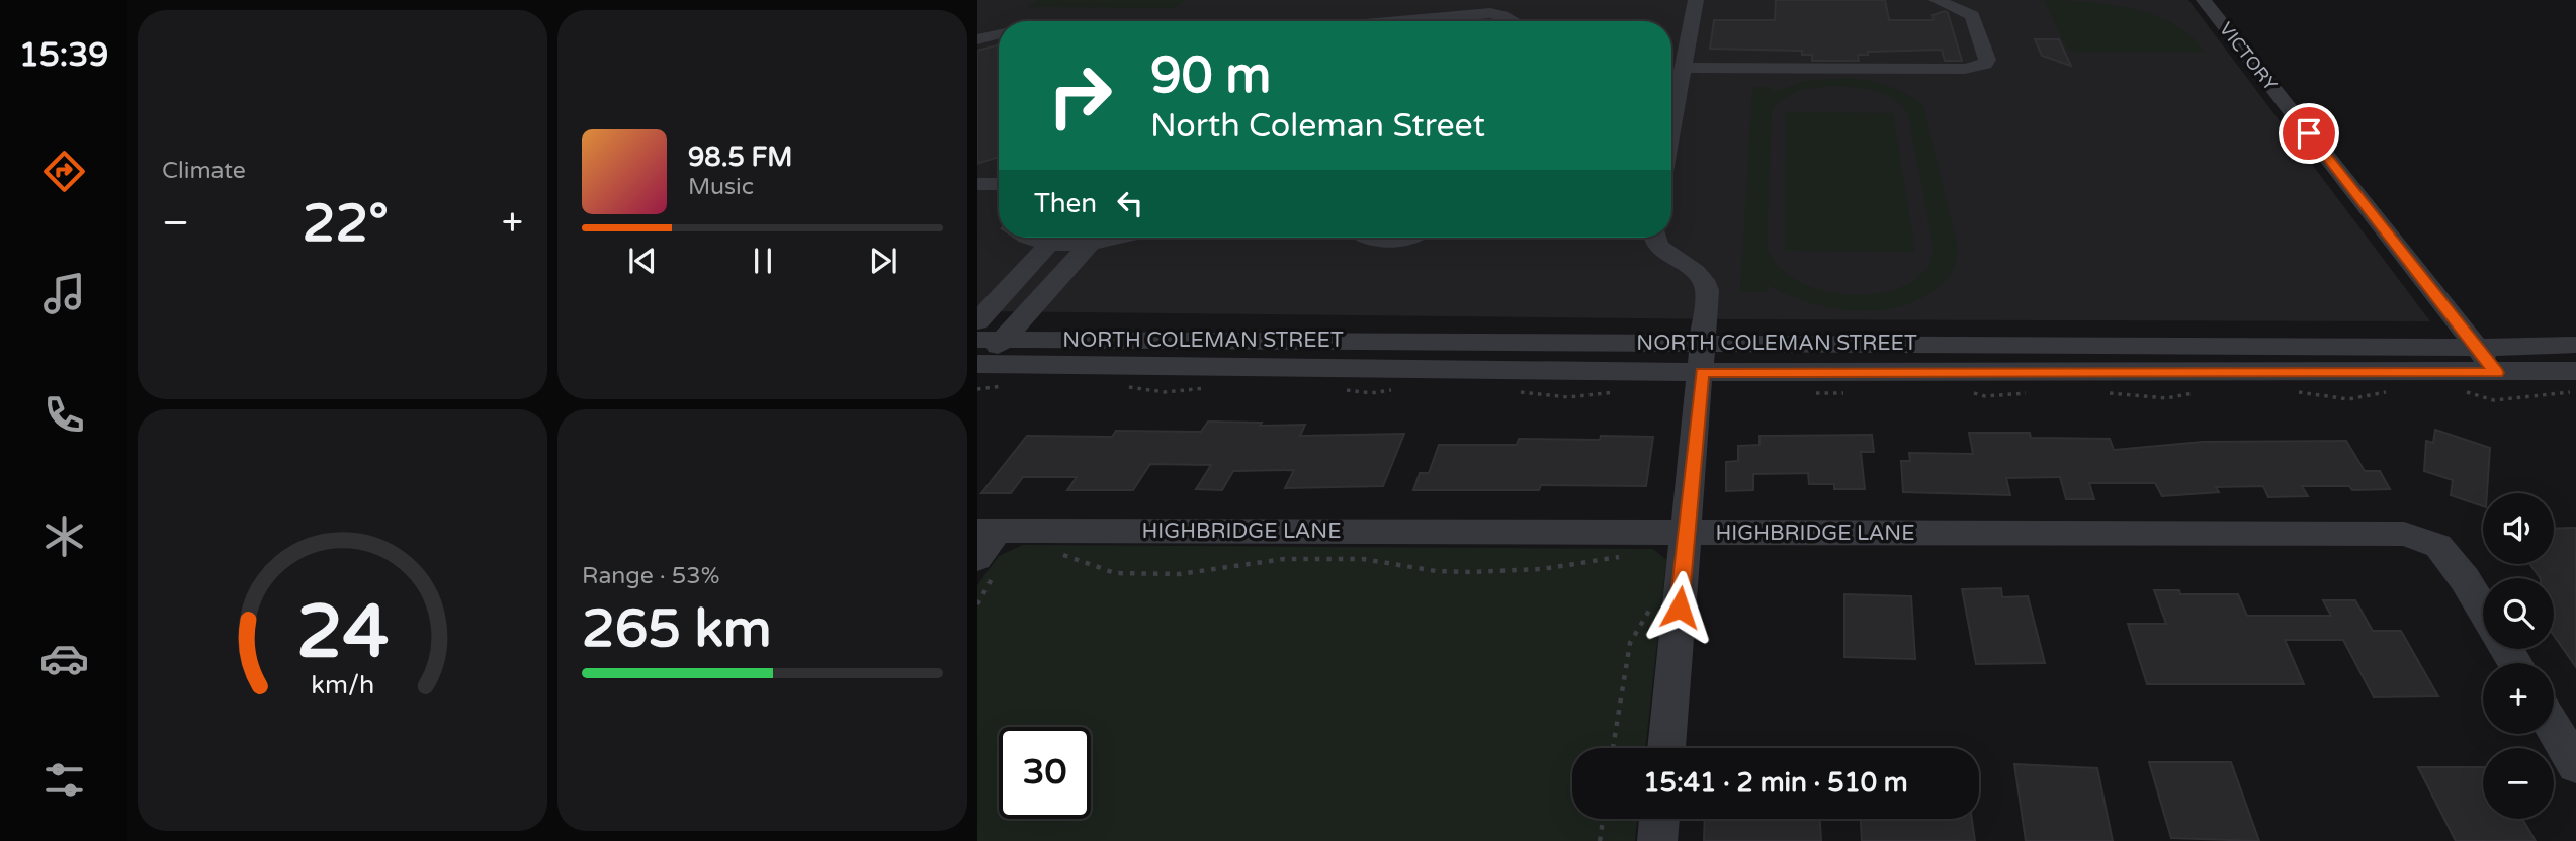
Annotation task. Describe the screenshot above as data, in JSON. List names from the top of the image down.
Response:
{
  "streets": {
    "street": ["VICTORY", "NORTH COLEMAN STREET", "HIGHBRIDGE LANE"]
  },
  "crossings": [
    ["VICTORY", "NORTH COLEMAN STREET"]
  ],
  "page": {
    "tabs": "15:39",
    "tile": [
      "Climate",
      ["Range · 53%", "265 km"]
    ],
    "turn": ["90 m", "North Coleman Street"],
    "song": ["98.5 FM", "Music"],
    "then": "Then",
    "heat": ["−", "22°", "+"],
    "map_buttons": ["+", "−"],
    "limit": "30",
    "trip": "15:41 · 2 min · 510 m",
    "gauge": ["24", "km/h"]
  }
}
